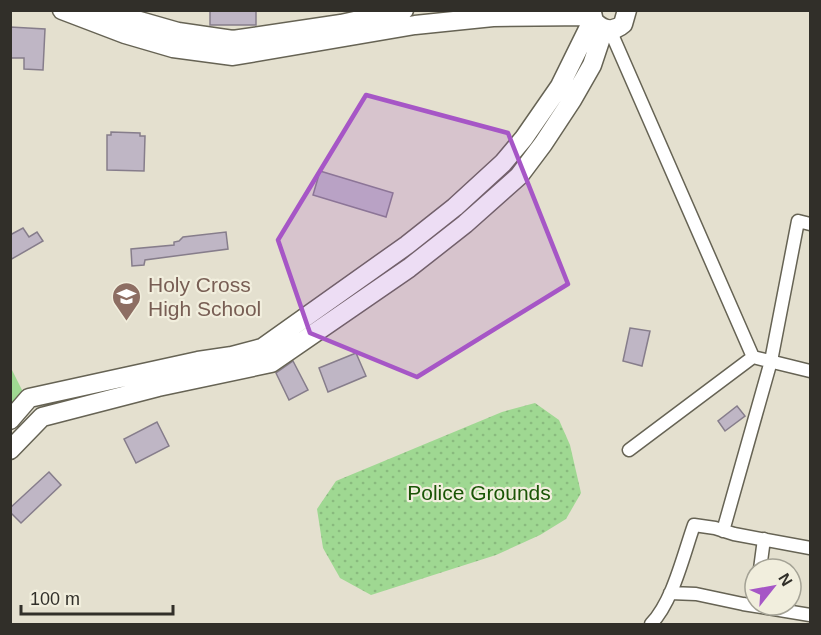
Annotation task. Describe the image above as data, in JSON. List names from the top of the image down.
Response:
{
  "parks": ["Police Grounds"],
  "places": {
    "school or university": ["Holy Cross High School"]
  },
  "scale_bar": "100 m",
  "north": "top right"
}
